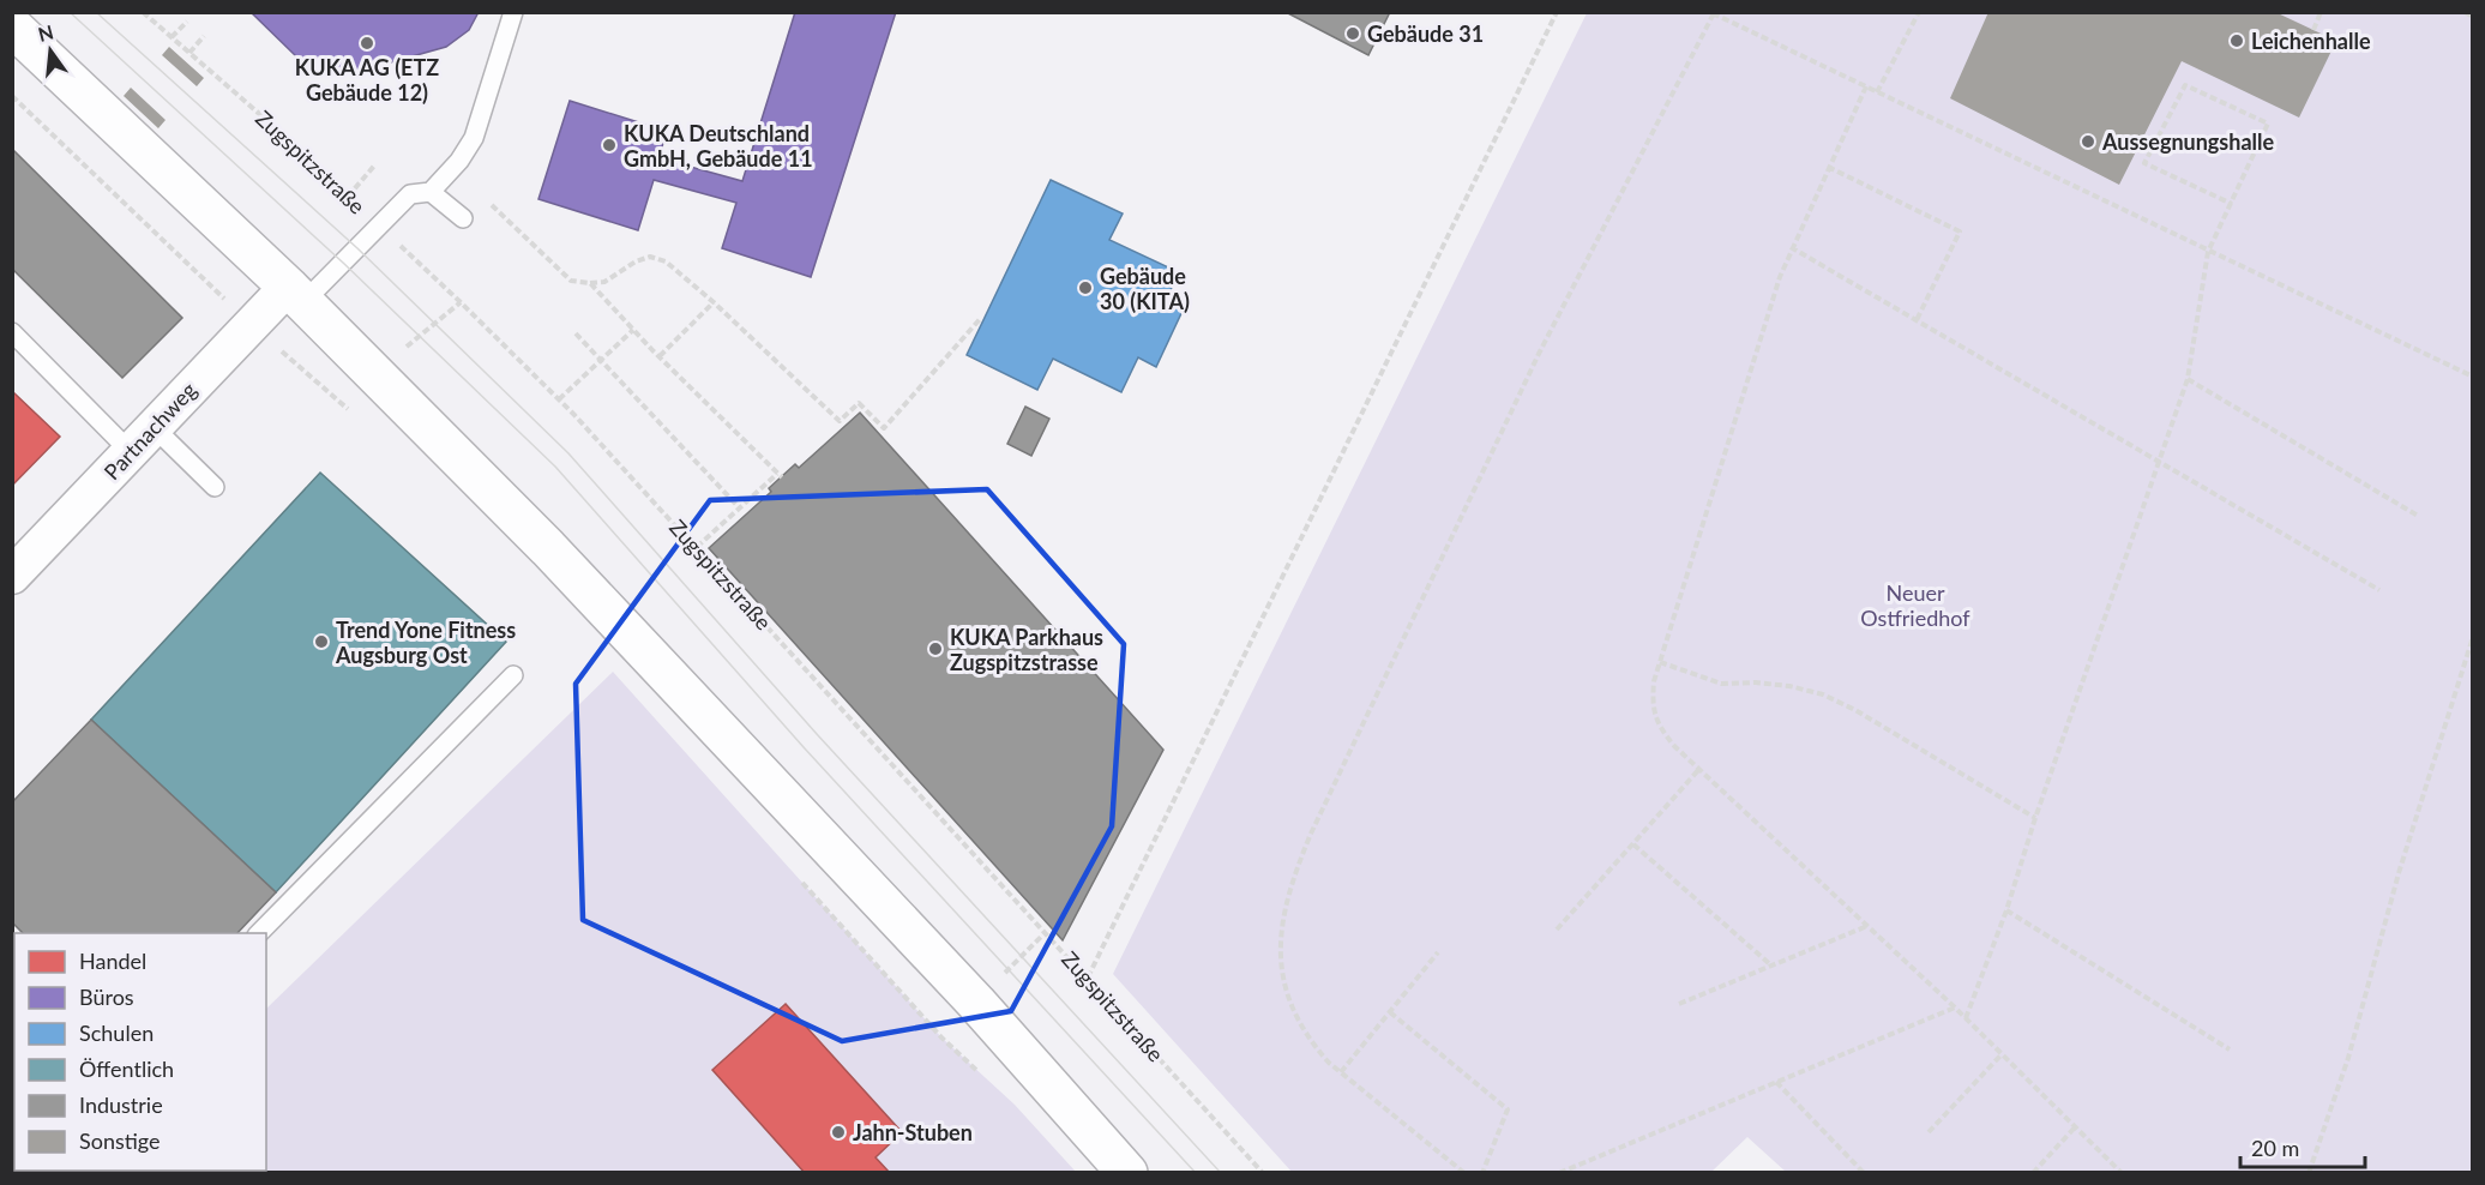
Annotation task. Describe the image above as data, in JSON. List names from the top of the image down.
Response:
{
  "streets": {
    "street": ["Partnachweg"],
    "path": ["Zugspitzstraße"]
  },
  "parks": ["Neuer Ostfriedhof"],
  "places": [
    "Gebäude 31",
    "Leichenhalle",
    "KUKA AG (ETZ Gebäude 12)",
    "Aussegnungshalle",
    "KUKA Deutschland GmbH, Gebäude 11",
    "Gebäude 30 (KITA)",
    "Trend Yone Fitness Augsburg Ost",
    "KUKA Parkhaus Zugspitzstrasse",
    "Jahn-Stuben"
  ],
  "legend": [
    "Handel",
    "Büros",
    "Schulen",
    "Öffentlich",
    "Industrie",
    "Sonstige"
  ],
  "scale_bar": "20 m",
  "north": "top"
}
